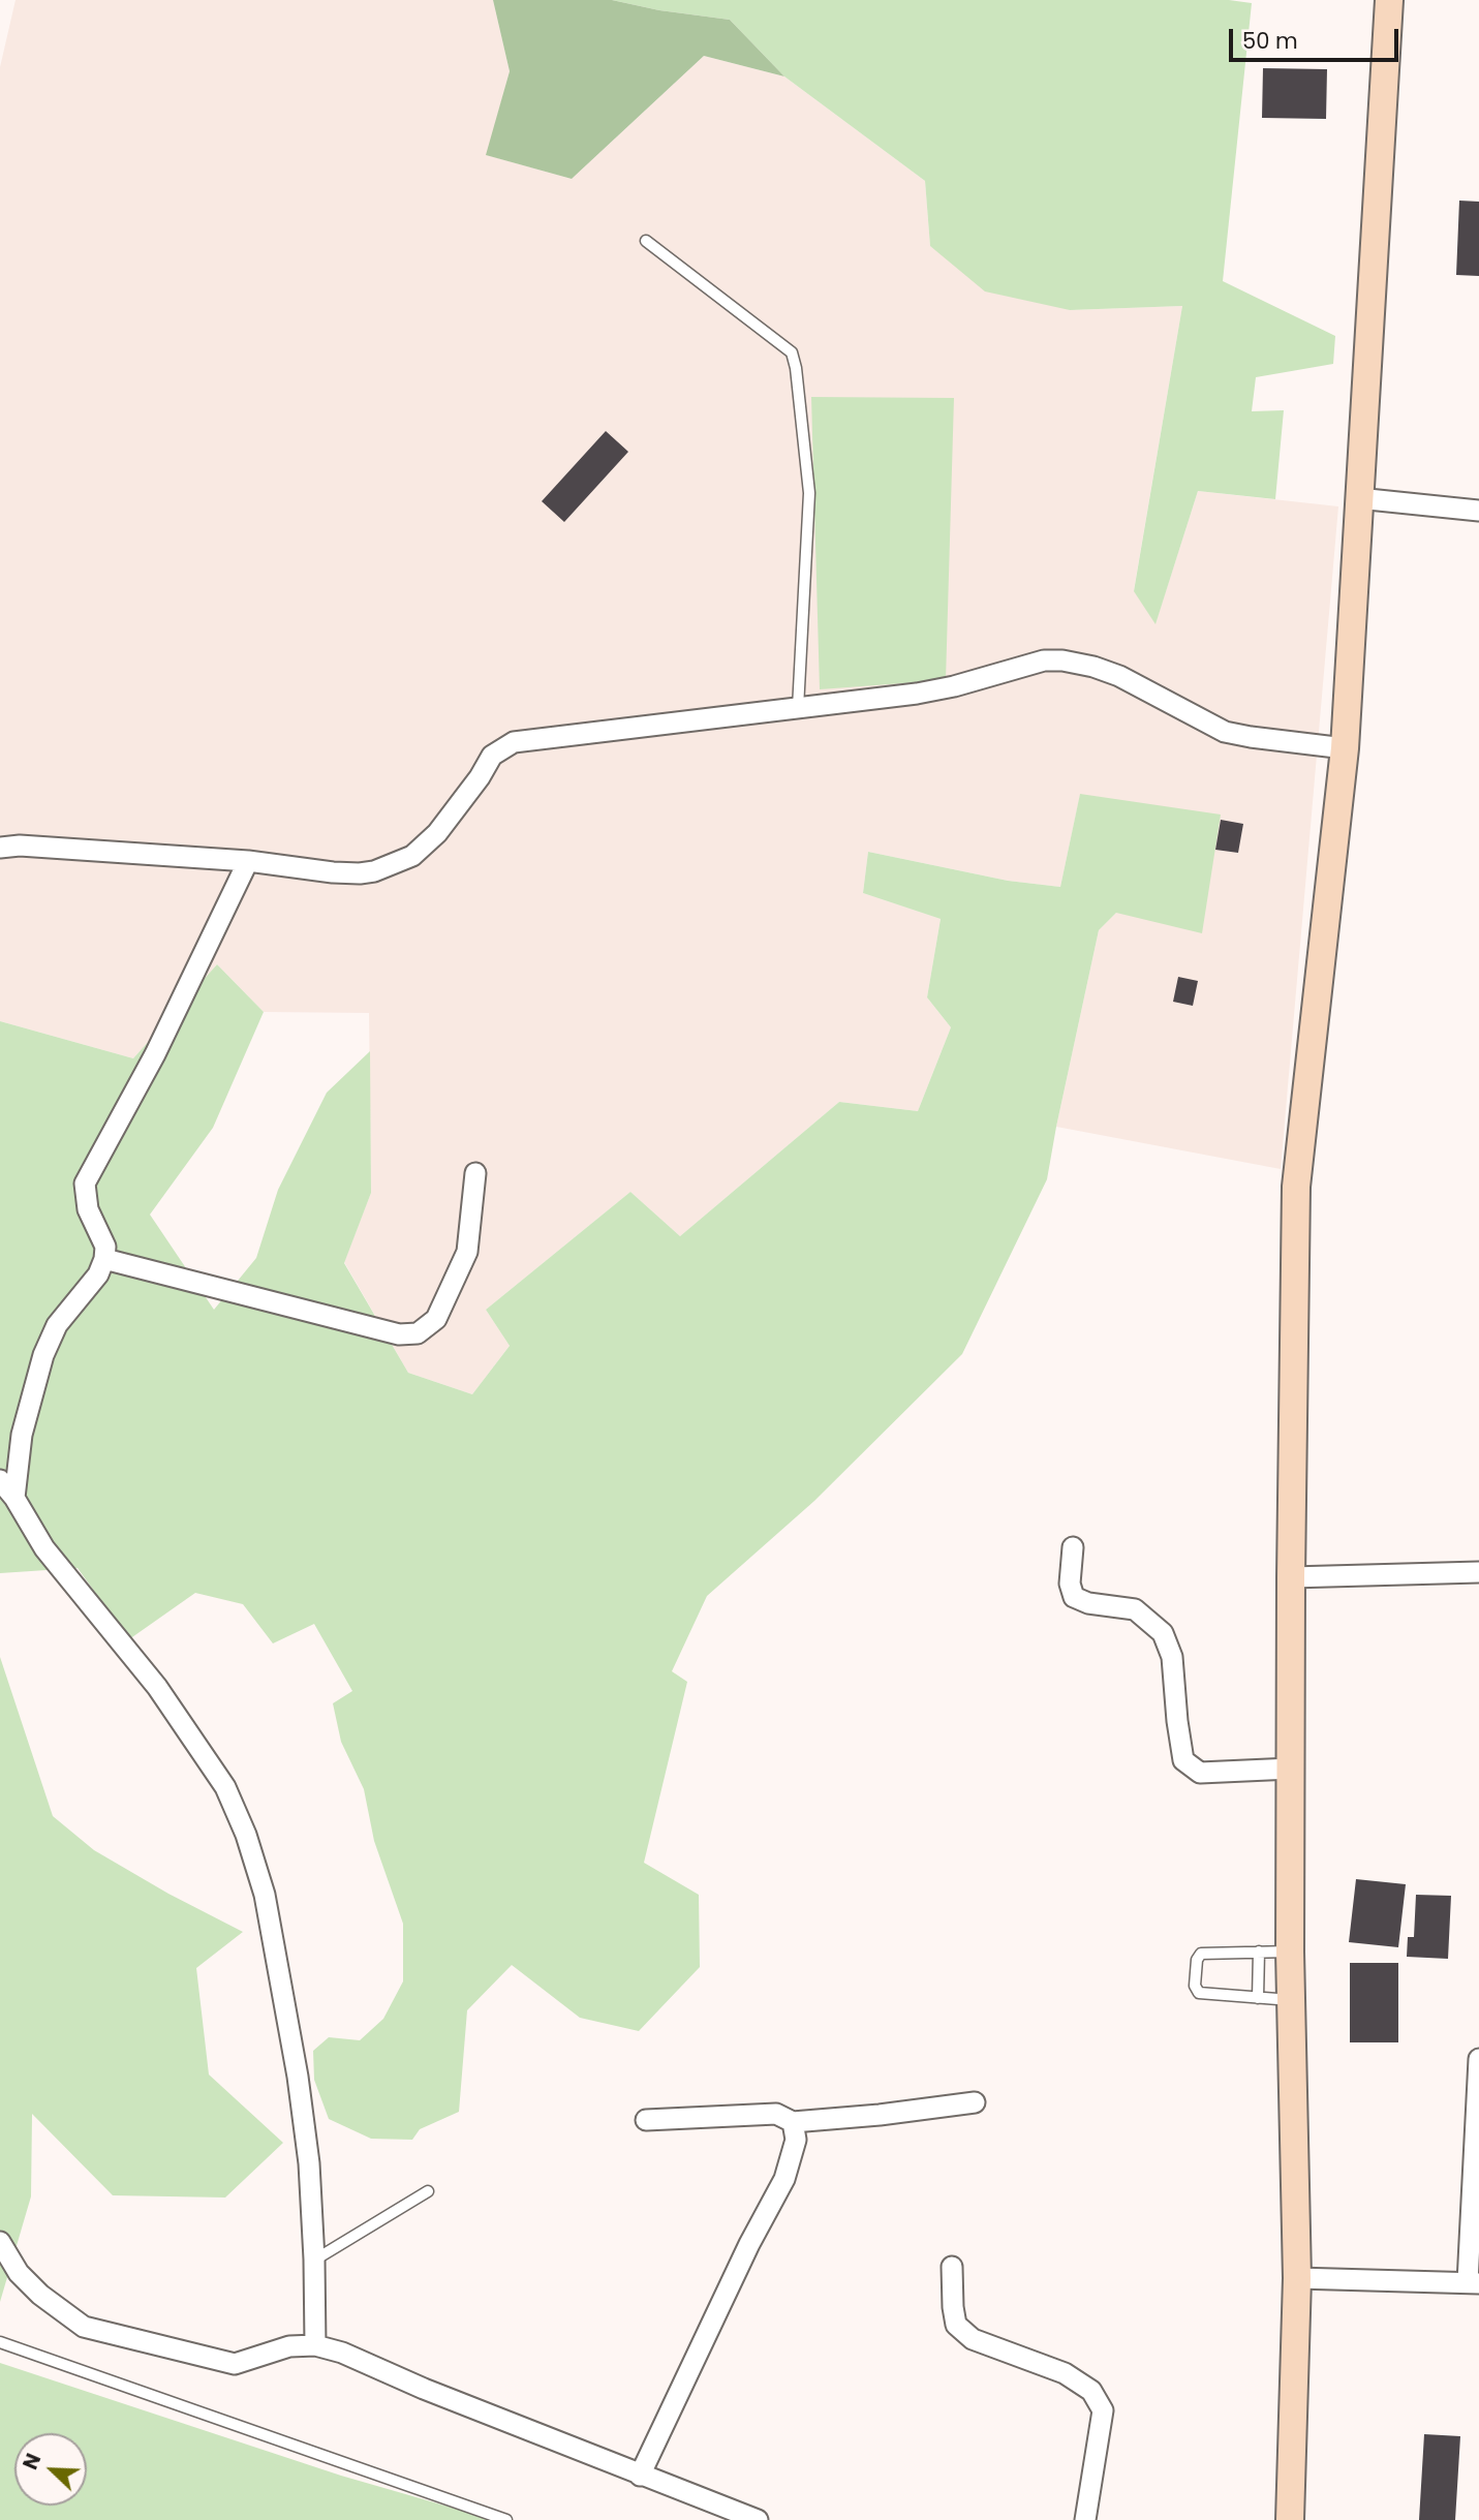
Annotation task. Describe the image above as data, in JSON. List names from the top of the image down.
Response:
{
  "scale_bar": "50 m",
  "north": "top left"
}
